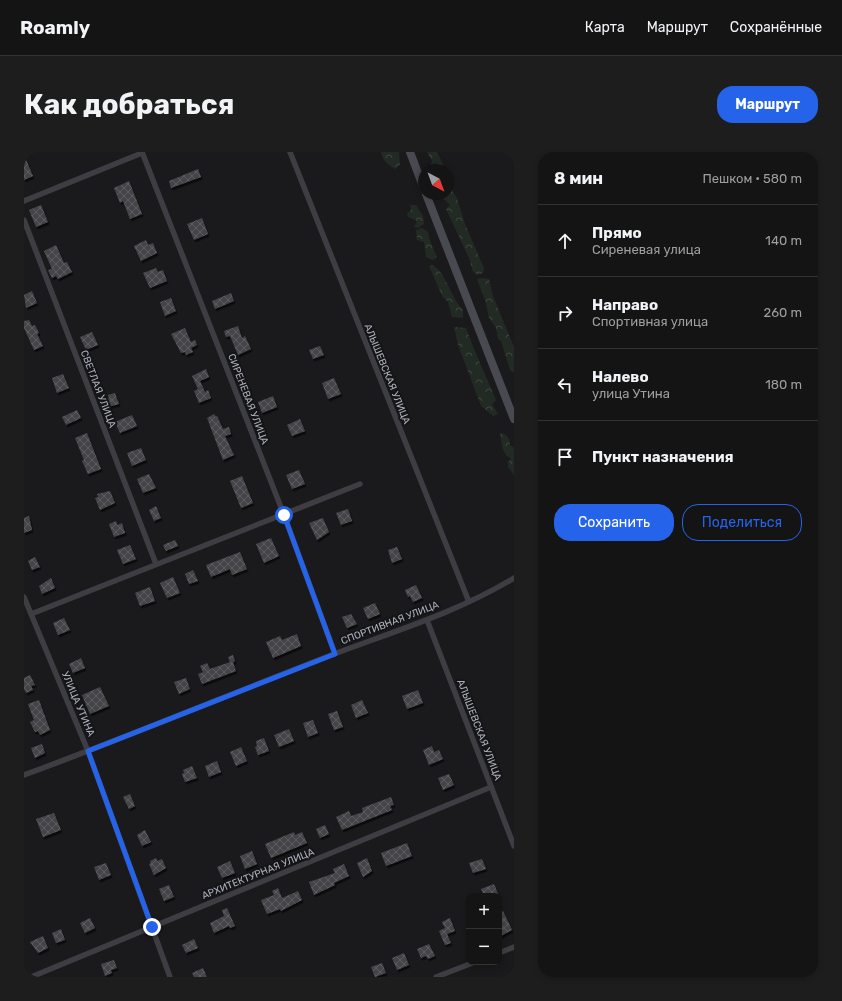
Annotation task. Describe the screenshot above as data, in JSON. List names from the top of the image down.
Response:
{
  "streets": {
    "street": [
      "АЛЫШЕВСКАЯ УЛИЦА",
      "СВЕТЛАЯ УЛИЦА",
      "СИРЕНЕВАЯ УЛИЦА",
      "СПОРТИВНАЯ УЛИЦА",
      "УЛИЦА УТИНА",
      "АРХИТЕКТУРНАЯ УЛИЦА"
    ]
  },
  "crossings": [
    ["АЛЫШЕВСКАЯ УЛИЦА", "СПОРТИВНАЯ УЛИЦА"],
    ["АЛЫШЕВСКАЯ УЛИЦА", "АРХИТЕКТУРНАЯ УЛИЦА"],
    ["СИРЕНЕВАЯ УЛИЦА", "СПОРТИВНАЯ УЛИЦА"],
    ["СПОРТИВНАЯ УЛИЦА", "УЛИЦА УТИНА"],
    ["УЛИЦА УТИНА", "АРХИТЕКТУРНАЯ УЛИЦА"]
  ],
  "north": "bottom right",
  "page": {
    "header": "Roamly",
    "nav": ["Карта", "Маршрут", "Сохранённые"],
    "buttons": [
      "Маршрут",
      ["Сохранить", "Поделиться"]
    ],
    "title": "Как добраться",
    "heading": ["8 мин", "Пешком · 580 m"],
    "list": [
      ["Прямо", "Сиреневая улица", "140 m"],
      ["Направо", "Спортивная улица", "260 m"],
      ["Налево", "улица Утина", "180 m"],
      "Пункт назначения"
    ],
    "map_buttons": ["+", "−"]
  }
}
